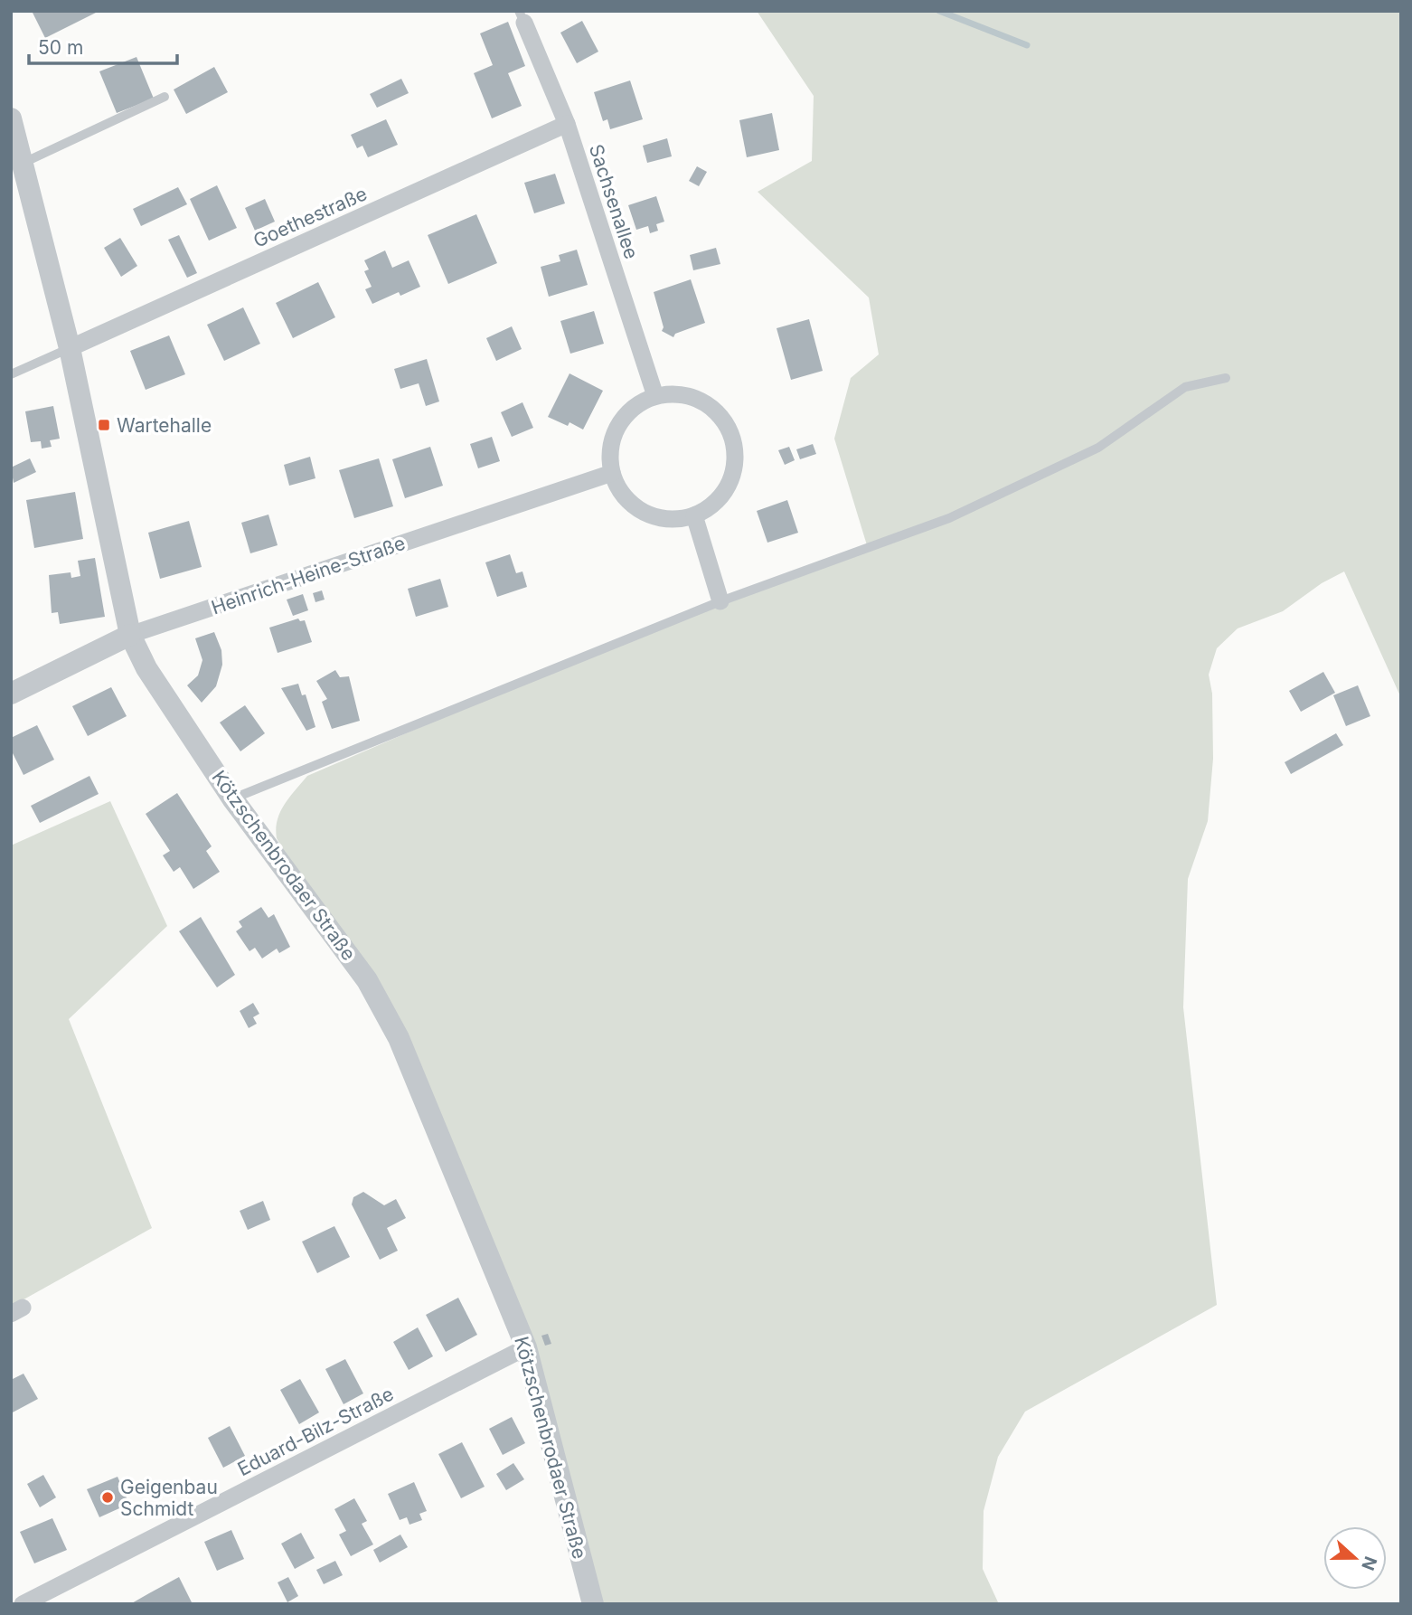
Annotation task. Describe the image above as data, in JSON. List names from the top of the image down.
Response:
{
  "streets": {
    "street": [
      "Sachsenallee",
      "Goethestraße",
      "Heinrich-Heine-Straße",
      "Kötzschenbrodaer Straße",
      "Eduard-Bilz-Straße"
    ]
  },
  "crossings": [
    ["Sachsenallee", "Goethestraße"],
    ["Sachsenallee", "Heinrich-Heine-Straße"],
    ["Goethestraße", "Kötzschenbrodaer Straße"],
    ["Heinrich-Heine-Straße", "Kötzschenbrodaer Straße"],
    ["Kötzschenbrodaer Straße", "Eduard-Bilz-Straße"]
  ],
  "places": {
    "transit": ["Wartehalle"],
    "other": ["Geigenbau Schmidt"]
  },
  "scale_bar": "50 m",
  "north": "right"
}
